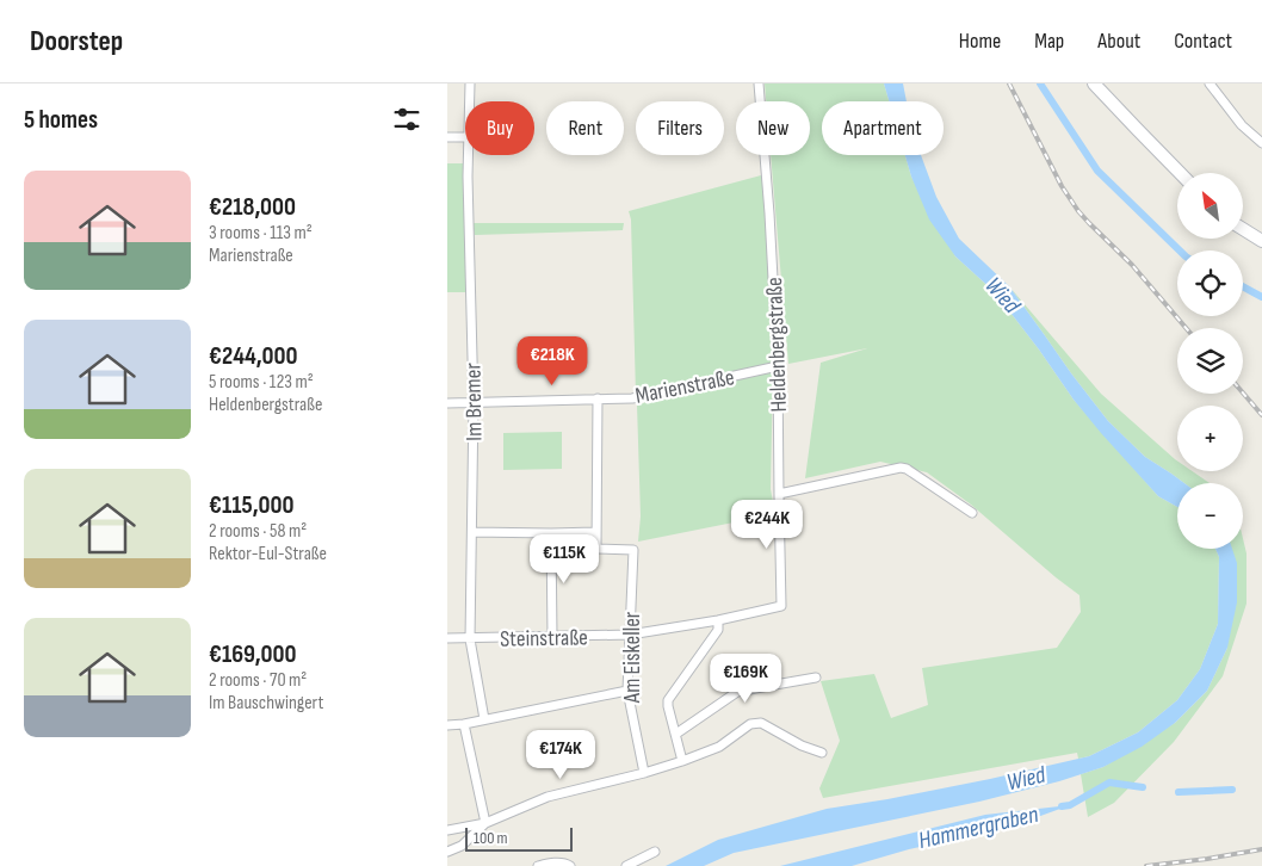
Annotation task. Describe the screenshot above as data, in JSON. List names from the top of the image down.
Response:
{
  "streets": {
    "street": [
      "Heldenbergstraße",
      "Marienstraße",
      "Im Bremer",
      "Steinstraße",
      "Am Eiskeller"
    ]
  },
  "crossings": [
    ["Heldenbergstraße", "Marienstraße"],
    ["Heldenbergstraße", "Steinstraße"],
    ["Marienstraße", "Im Bremer"],
    ["Im Bremer", "Steinstraße"],
    ["Steinstraße", "Am Eiskeller"]
  ],
  "water": ["Wied", "Hammergraben"],
  "scale_bar": "100 m",
  "north": "top left",
  "page": {
    "header": "Doorstep",
    "nav": [
      "Home",
      "Map",
      "About",
      "Contact"
    ],
    "heading": "5 homes",
    "chip": [
      "Buy",
      "Rent",
      "Filters",
      "New",
      "Apartment"
    ],
    "list": [
      {
        "name": "€218,000",
        "note": "3 rooms · 113 m² · Marienstraße"
      },
      {
        "name": "€244,000",
        "note": "5 rooms · 123 m² · Heldenbergstraße"
      },
      {
        "name": "€115,000",
        "note": "2 rooms · 58 m² · Rektor-Eul-Straße"
      },
      {
        "name": "€169,000",
        "note": "2 rooms · 70 m² · Im Bauschwingert"
      }
    ],
    "map_buttons": ["+", "−"],
    "price": [
      "€218K",
      "€244K",
      "€115K",
      "€169K",
      "€174K"
    ],
    "scale": "100 m"
  }
}
